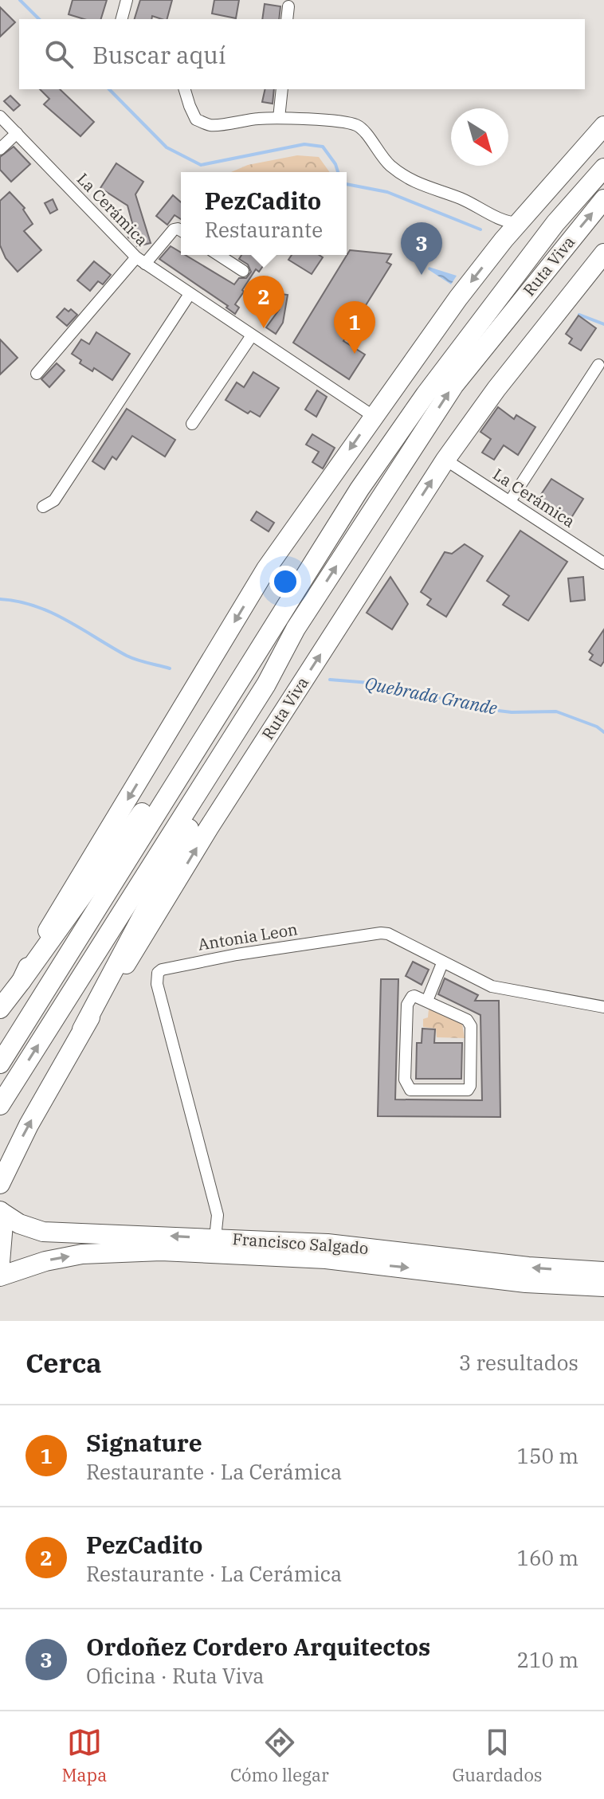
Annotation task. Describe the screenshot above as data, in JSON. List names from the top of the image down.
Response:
{
  "streets": {
    "main road": ["Ruta Viva", "Francisco Salgado"],
    "street": ["La Cerámica", "Antonia Leon"]
  },
  "crossings": [
    ["La Cerámica", "Ruta Viva"],
    ["Antonia Leon", "Francisco Salgado"]
  ],
  "water": ["Quebrada Grande"],
  "north": "bottom right",
  "page": {
    "search": "Buscar aquí",
    "popup": ["PezCadito", "Restaurante"],
    "pins": ["3", "2", "1"],
    "heading": ["Cerca", "3 resultados"],
    "list": [
      {
        "mark": "1",
        "name": "Signature",
        "note": "Restaurante · La Cerámica",
        "value": "150 m"
      },
      {
        "mark": "2",
        "name": "PezCadito",
        "note": "Restaurante · La Cerámica",
        "value": "160 m"
      },
      {
        "mark": "3",
        "name": "Ordoñez Cordero Arquitectos",
        "note": "Oficina · Ruta Viva",
        "value": "210 m"
      }
    ],
    "nav": ["Mapa", "Cómo llegar", "Guardados"]
  }
}
